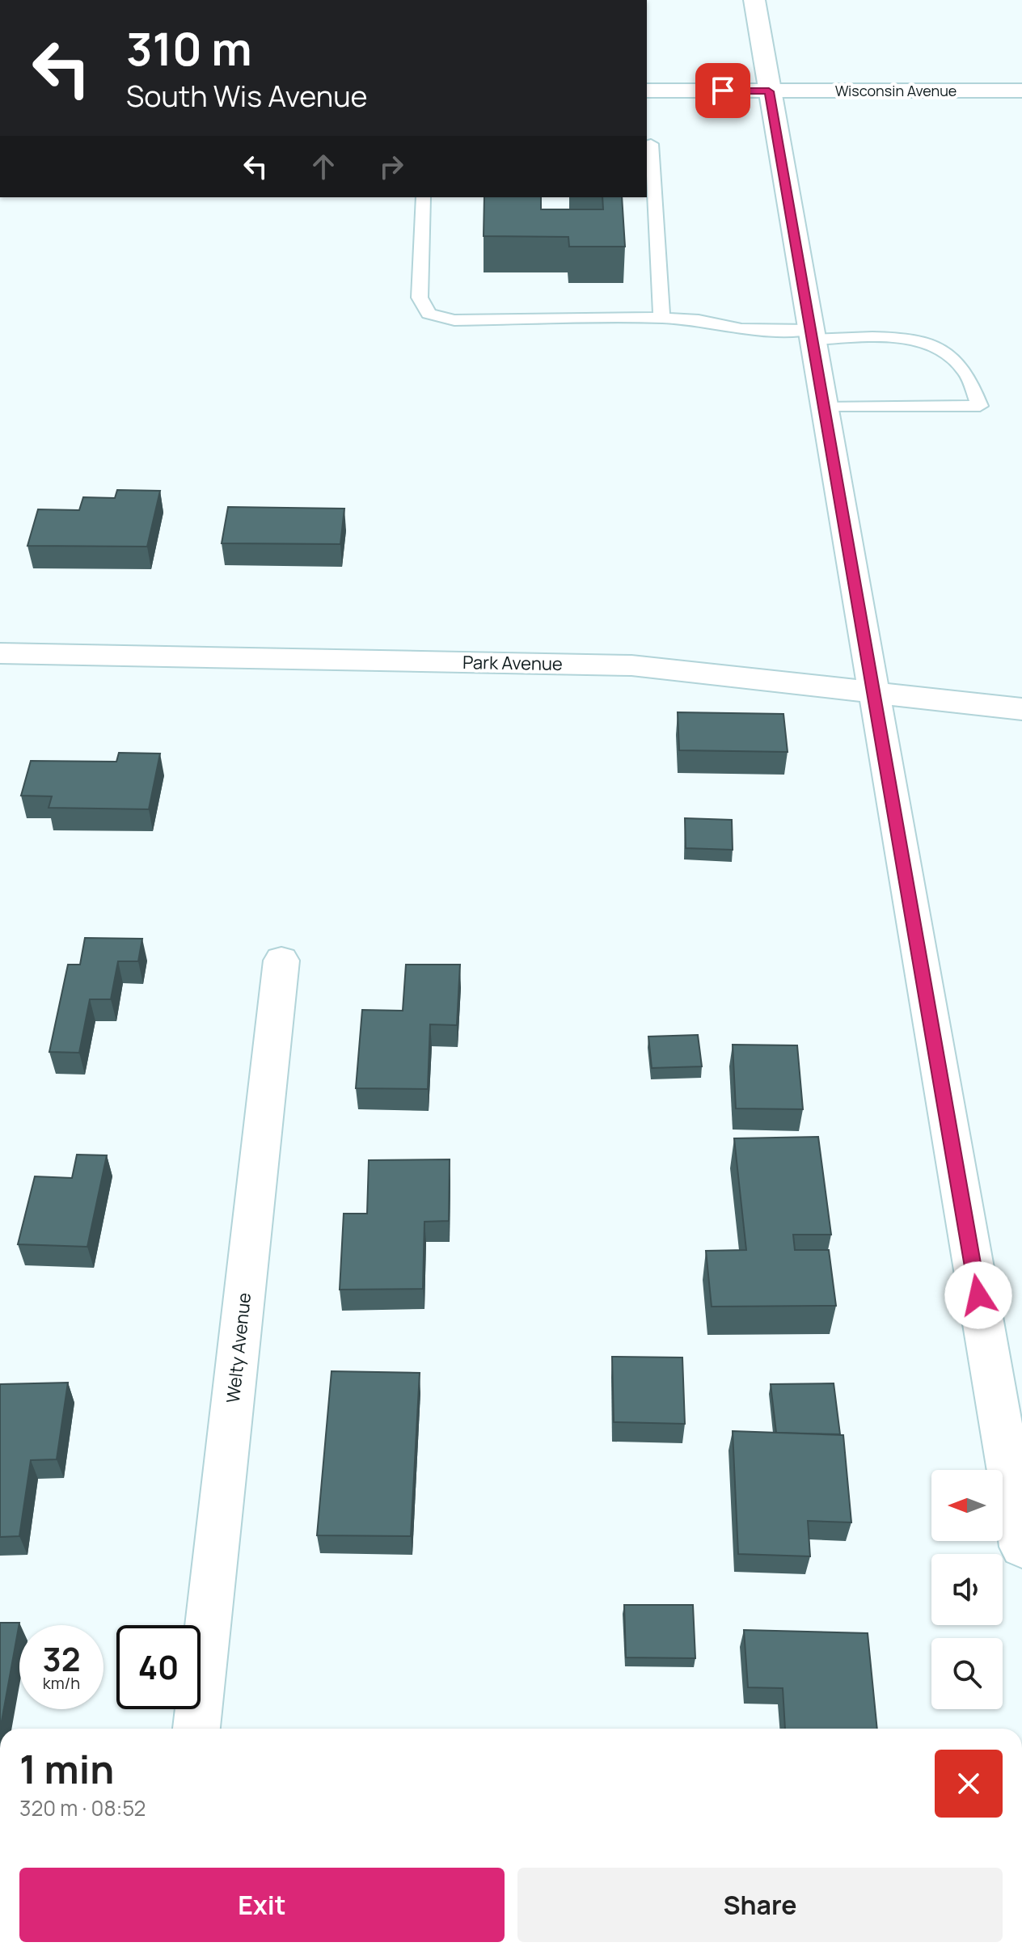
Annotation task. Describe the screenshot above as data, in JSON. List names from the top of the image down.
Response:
{
  "streets": {
    "street": ["Wisconsin Avenue", "Park Avenue", "Welty Avenue"]
  },
  "north": "left",
  "page": {
    "turn": ["310 m", "South Wis Avenue"],
    "speed": "32 km/h",
    "limit": "40",
    "heading": ["1 min", "320 m · 08:52"],
    "buttons": ["Exit", "Share"]
  }
}
